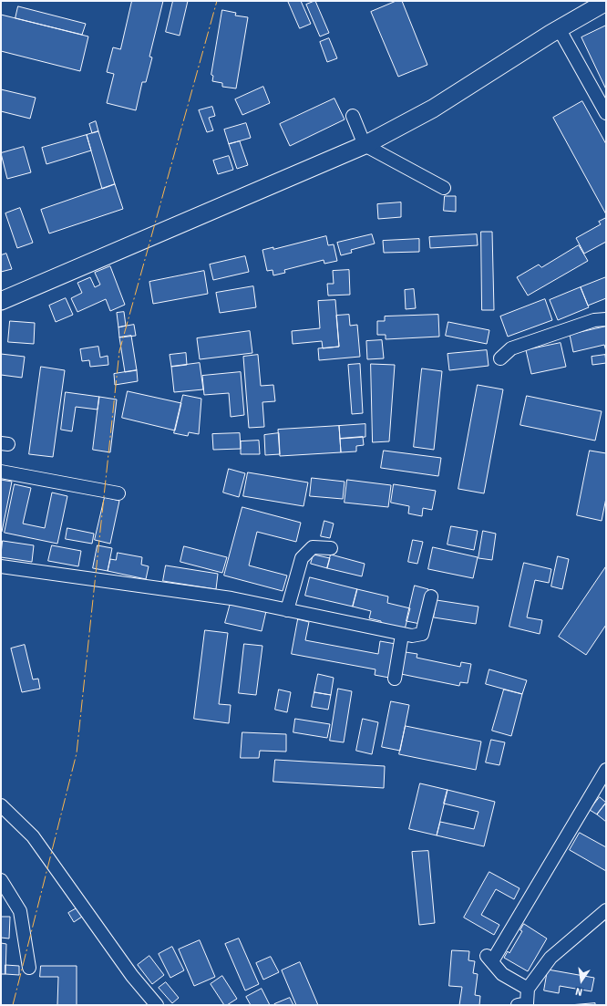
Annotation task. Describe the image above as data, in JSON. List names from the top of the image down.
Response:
{
  "north": "bottom"
}
